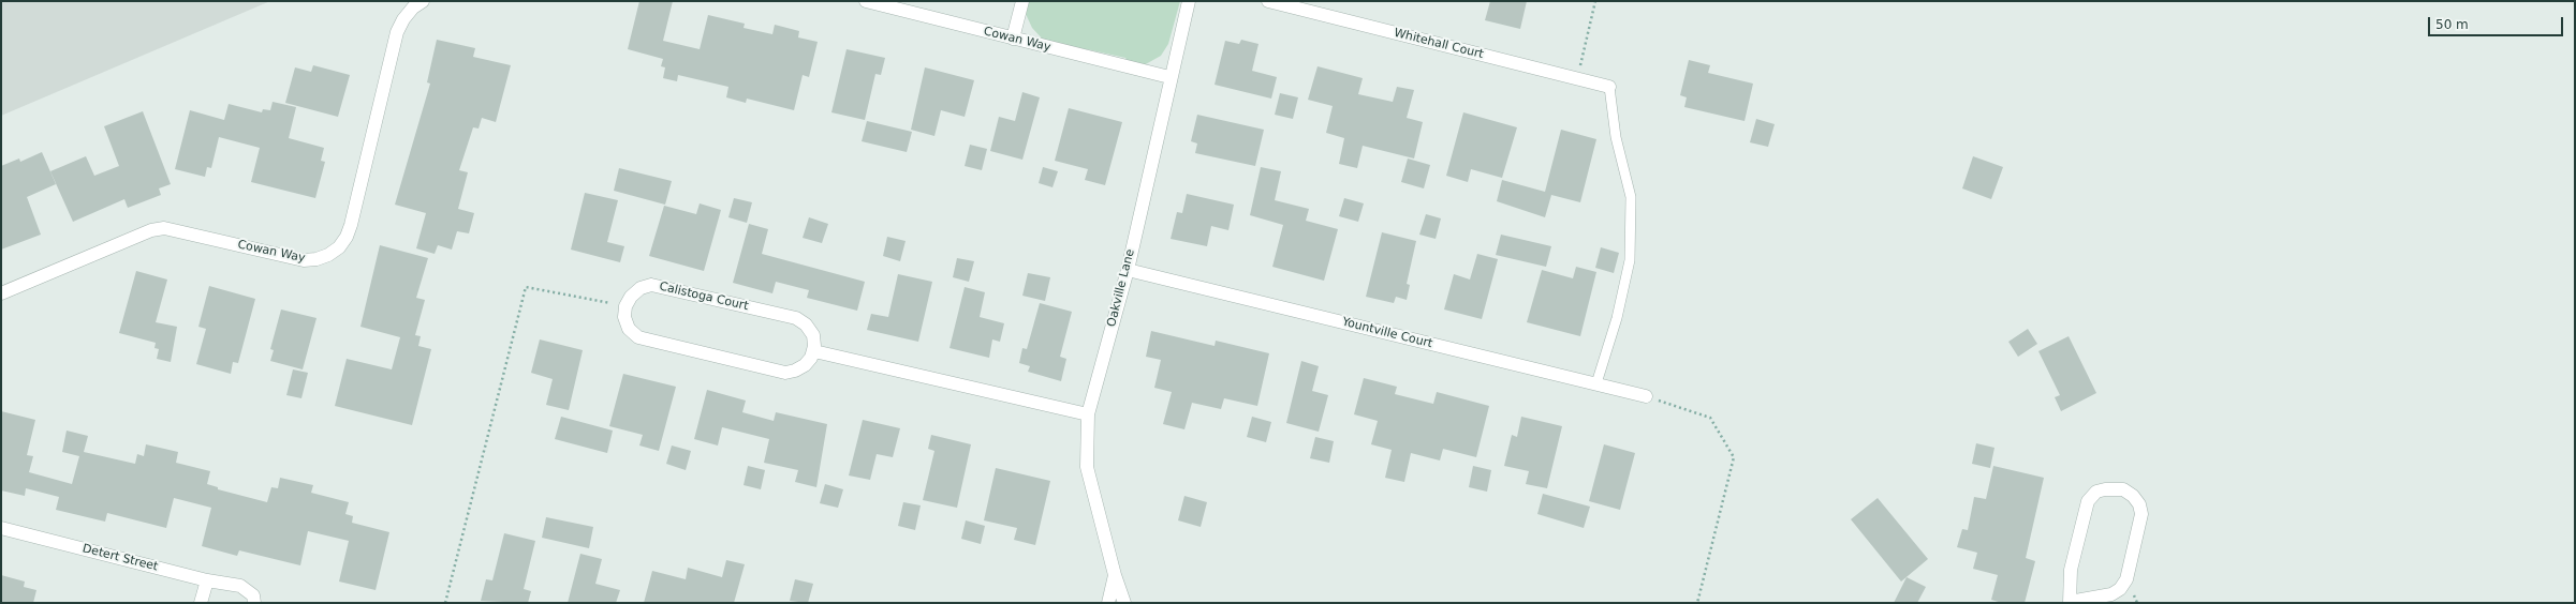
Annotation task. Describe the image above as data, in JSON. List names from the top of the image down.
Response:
{
  "streets": {
    "street": [
      "Cowan Way",
      "Whitehall Court",
      "Oakville Lane",
      "Calistoga Court",
      "Yountville Court",
      "Detert Street"
    ]
  },
  "crossings": [
    ["Cowan Way", "Oakville Lane"],
    ["Oakville Lane", "Yountville Court"]
  ],
  "scale_bar": "50 m"
}
